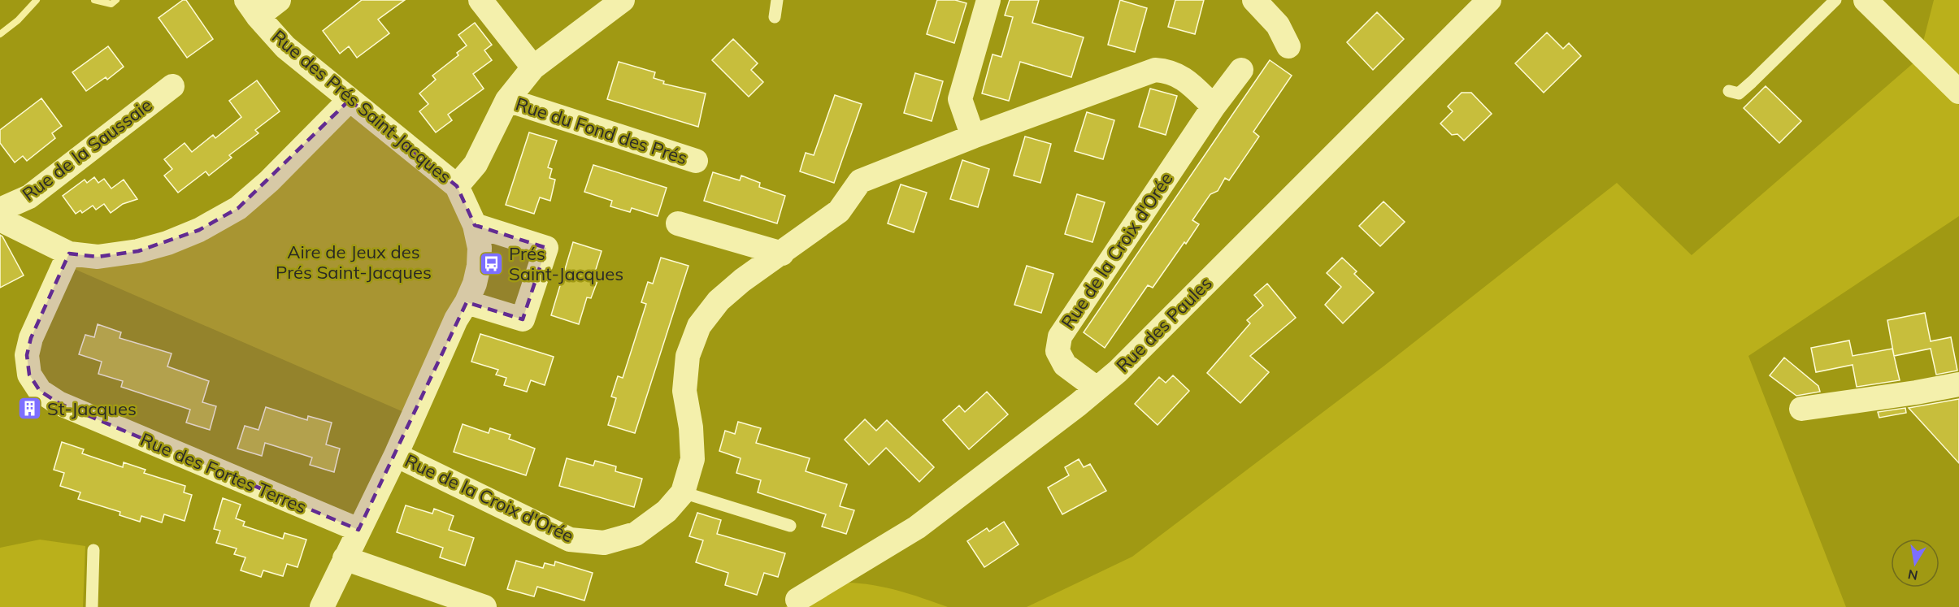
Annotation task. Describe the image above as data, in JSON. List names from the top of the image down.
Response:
{
  "streets": {
    "street": [
      "Rue des Prés Saint-Jacques",
      "Rue du Fond des Prés",
      "Rue de la Saussaie",
      "Rue de la Croix d'Orée",
      "Rue des Paules",
      "Rue des Fortes Terres"
    ]
  },
  "crossings": [
    ["Rue des Prés Saint-Jacques", "Rue du Fond des Prés"],
    ["Rue des Prés Saint-Jacques", "Rue de la Saussaie"],
    ["Rue des Prés Saint-Jacques", "Rue de la Croix d'Orée"],
    ["Rue des Prés Saint-Jacques", "Rue des Fortes Terres"],
    ["Rue de la Saussaie", "Rue des Fortes Terres"],
    ["Rue de la Croix d'Orée", "Rue des Paules"]
  ],
  "parks": ["Aire de Jeux des Prés Saint-Jacques"],
  "places": {
    "bus stop": ["Prés Saint-Jacques"],
    "building": ["St-Jacques"]
  },
  "north": "bottom"
}
